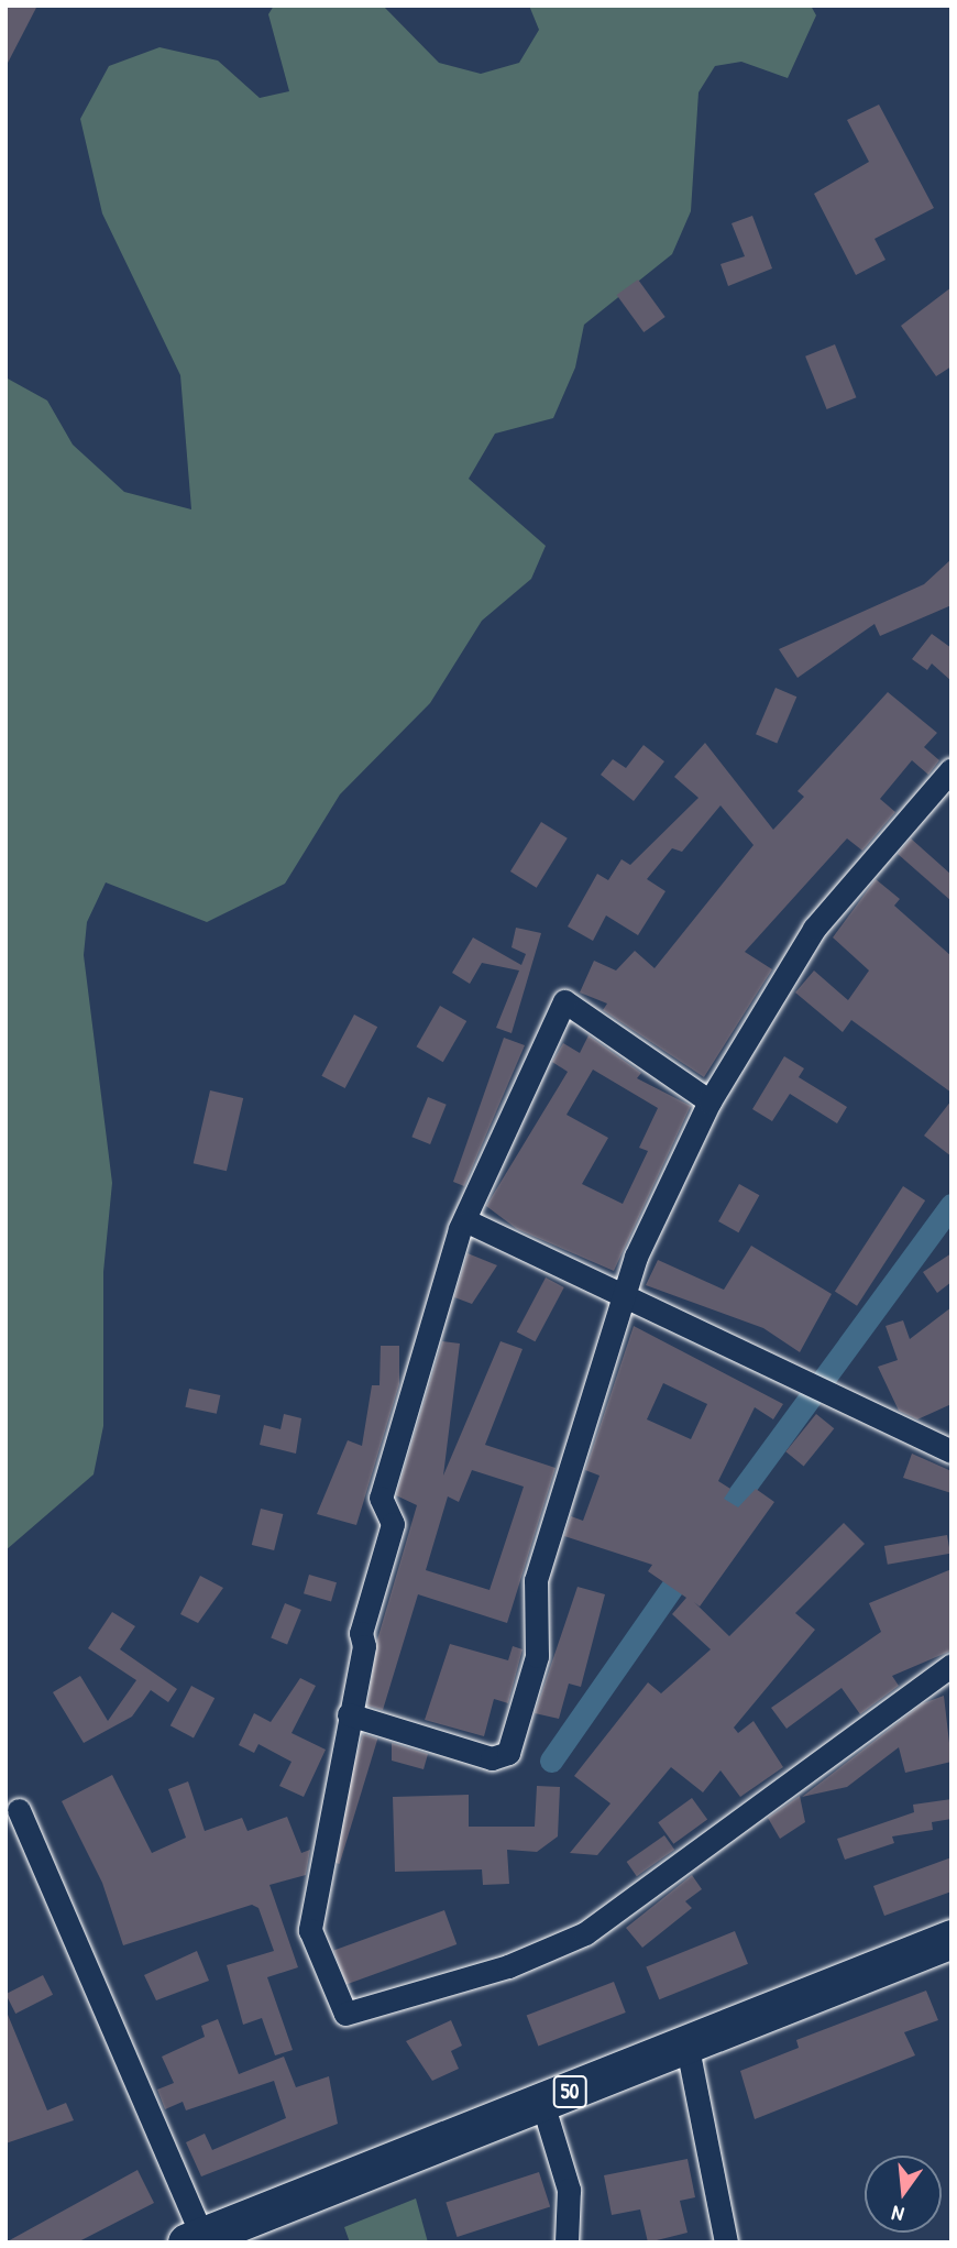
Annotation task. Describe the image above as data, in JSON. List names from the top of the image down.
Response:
{
  "streets": {
    "main road": ["50"]
  },
  "north": "bottom"
}
